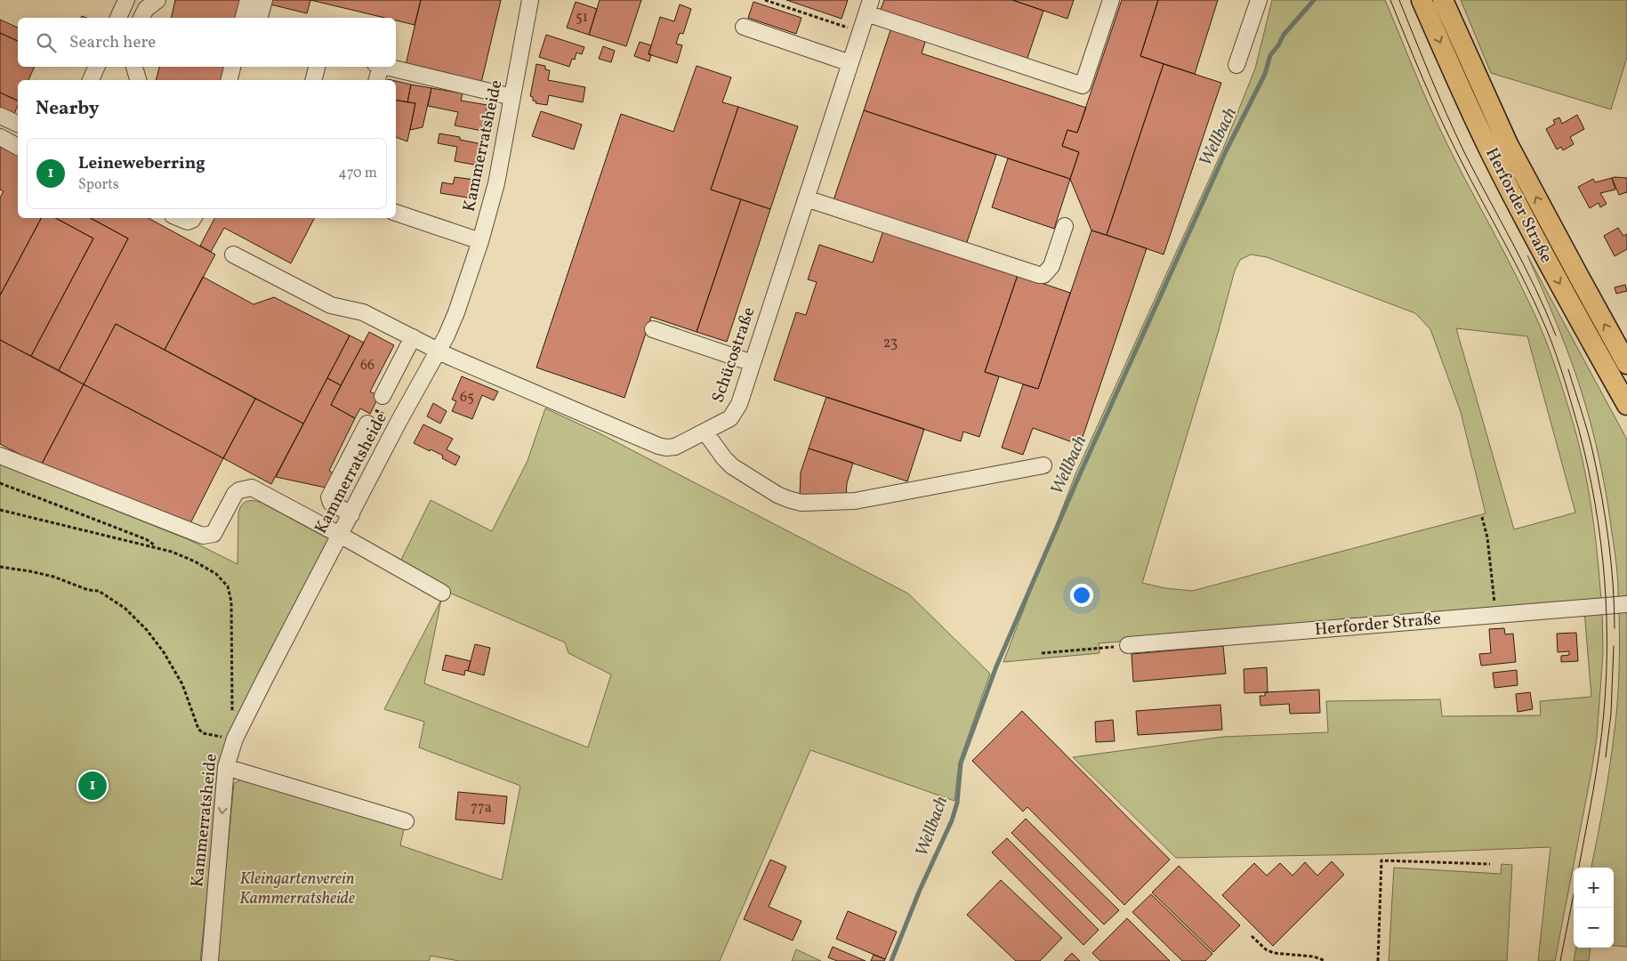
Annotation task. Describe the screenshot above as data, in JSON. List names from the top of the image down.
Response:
{
  "streets": {
    "main road": ["Herforder Straße"],
    "street": ["Kammerratsheide", "Schücostraße"]
  },
  "crossings": [
    ["Kammerratsheide", "Schücostraße"]
  ],
  "water": ["Wellbach"],
  "parks": ["Kleingartenverein Kammerratsheide"],
  "house_numbers": [
    "51",
    "23",
    "66",
    "65",
    "77a"
  ],
  "page": {
    "search": "Search here",
    "heading": "Nearby",
    "list": [
      {
        "mark": "1",
        "name": "Leineweberring",
        "note": "Sports",
        "value": "470 m"
      }
    ],
    "pins": "1",
    "map_buttons": ["+", "−"]
  }
}
